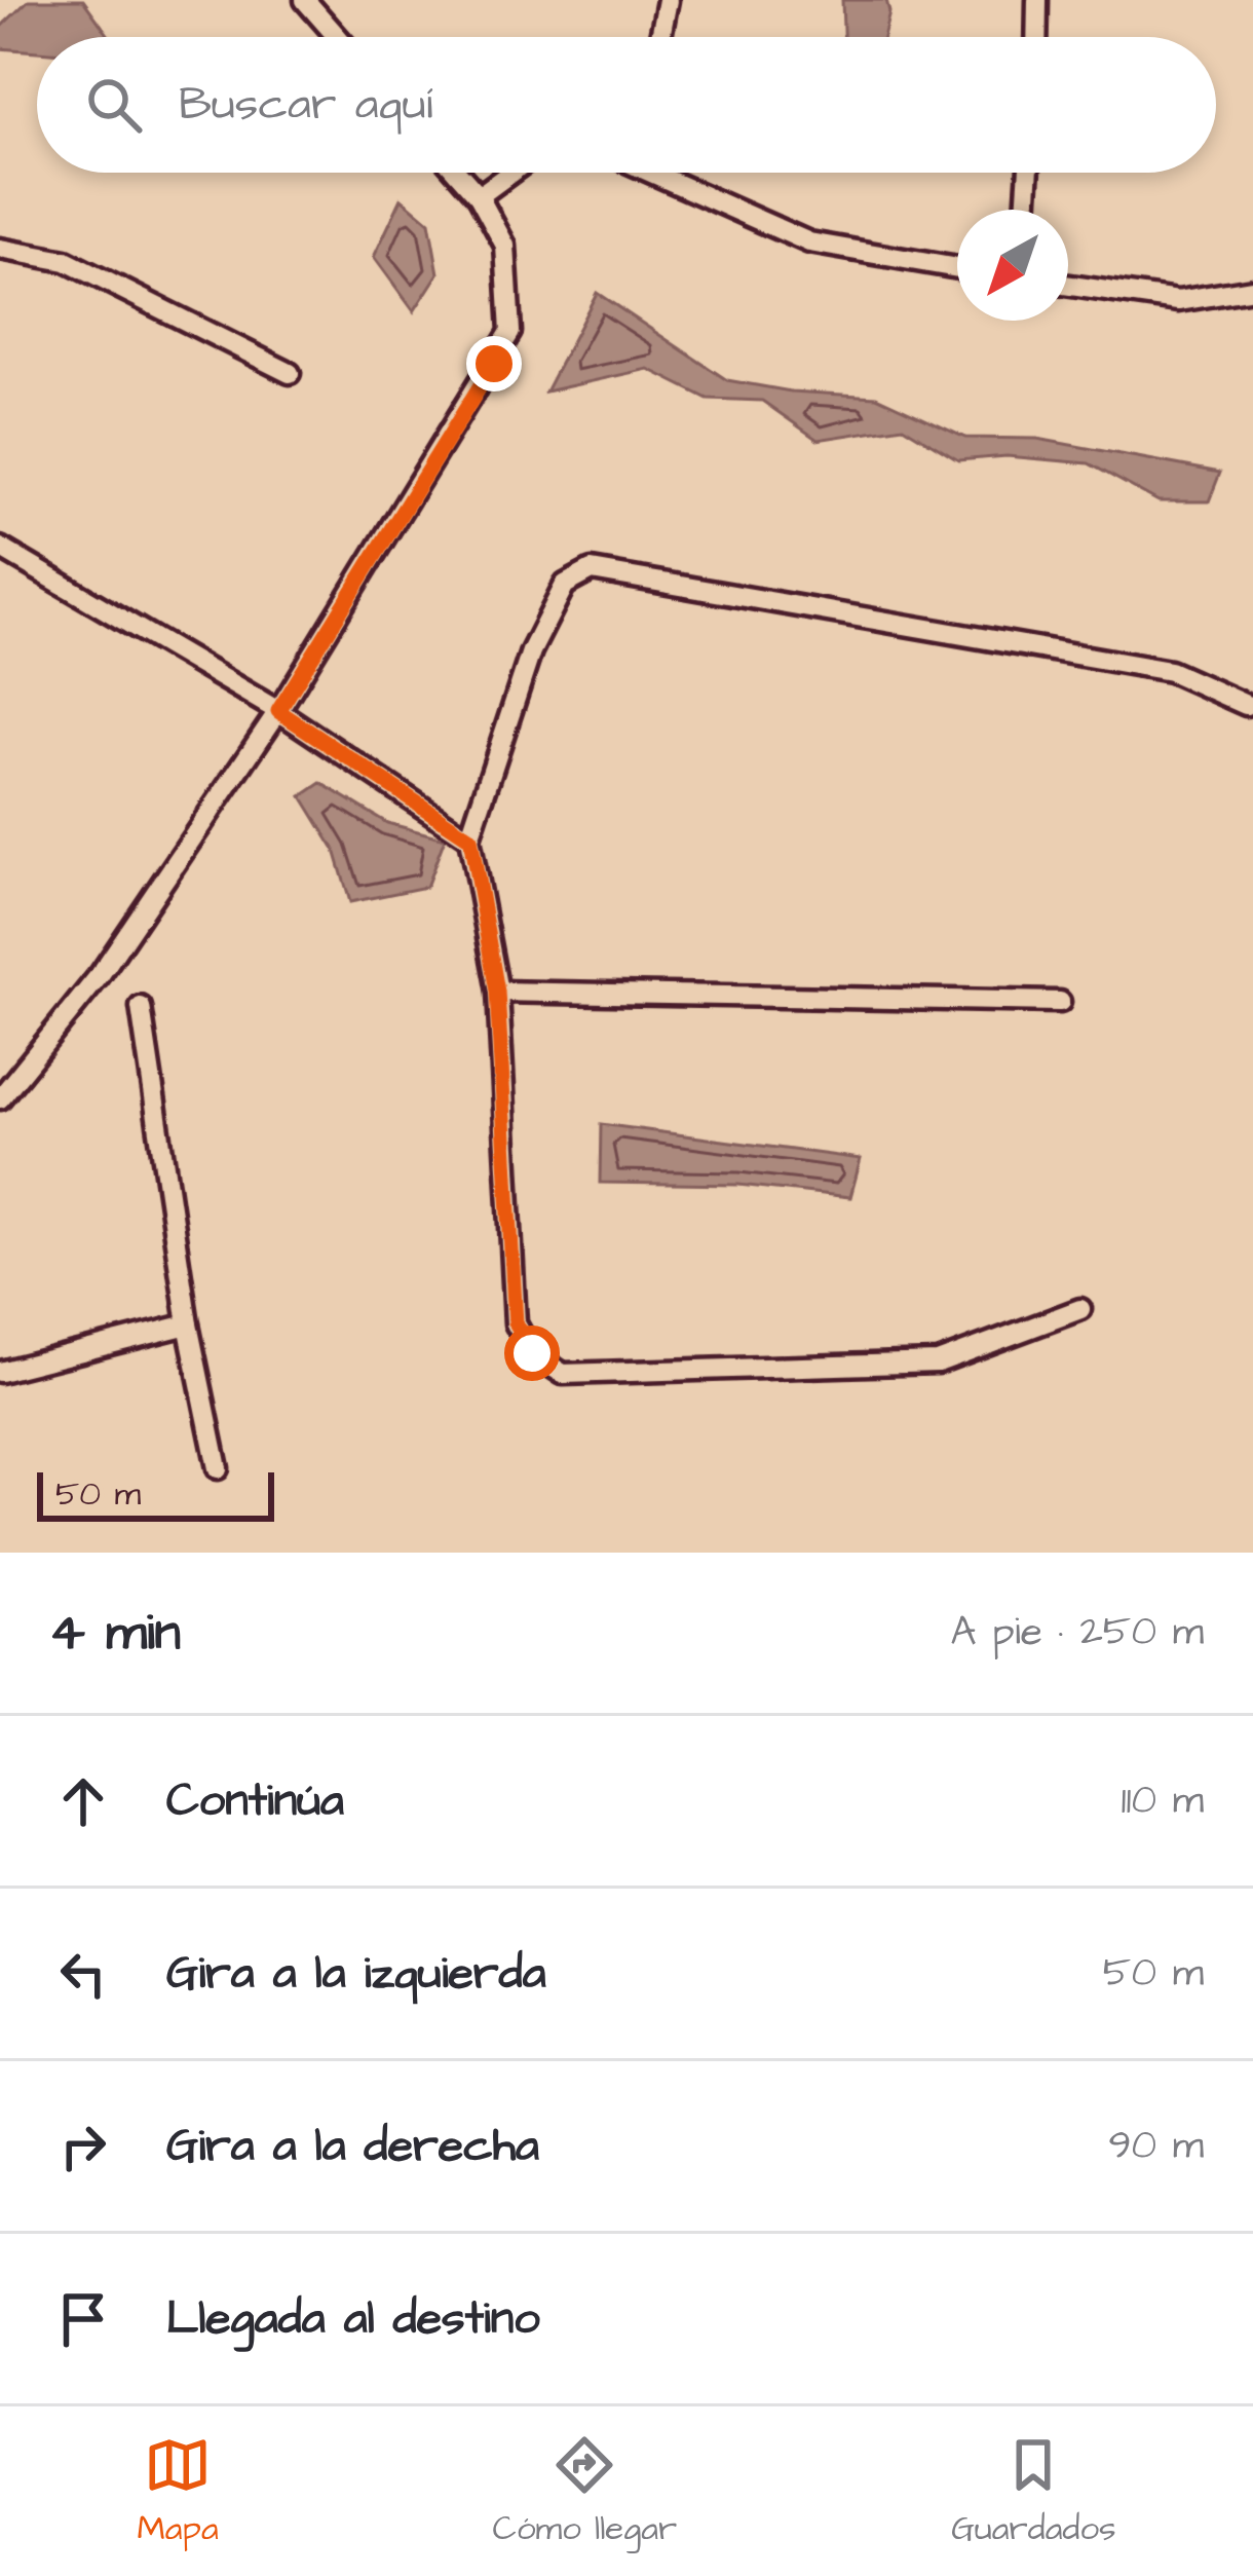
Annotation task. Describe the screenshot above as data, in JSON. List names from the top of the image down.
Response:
{
  "scale_bar": "50 m",
  "north": "bottom left",
  "page": {
    "search": "Buscar aquí",
    "scale": "50 m",
    "heading": ["4 min", "A pie · 250 m"],
    "list": [
      ["Continúa", "110 m"],
      ["Gira a la izquierda", "50 m"],
      ["Gira a la derecha", "90 m"],
      "Llegada al destino"
    ],
    "nav": ["Mapa", "Cómo llegar", "Guardados"]
  }
}
